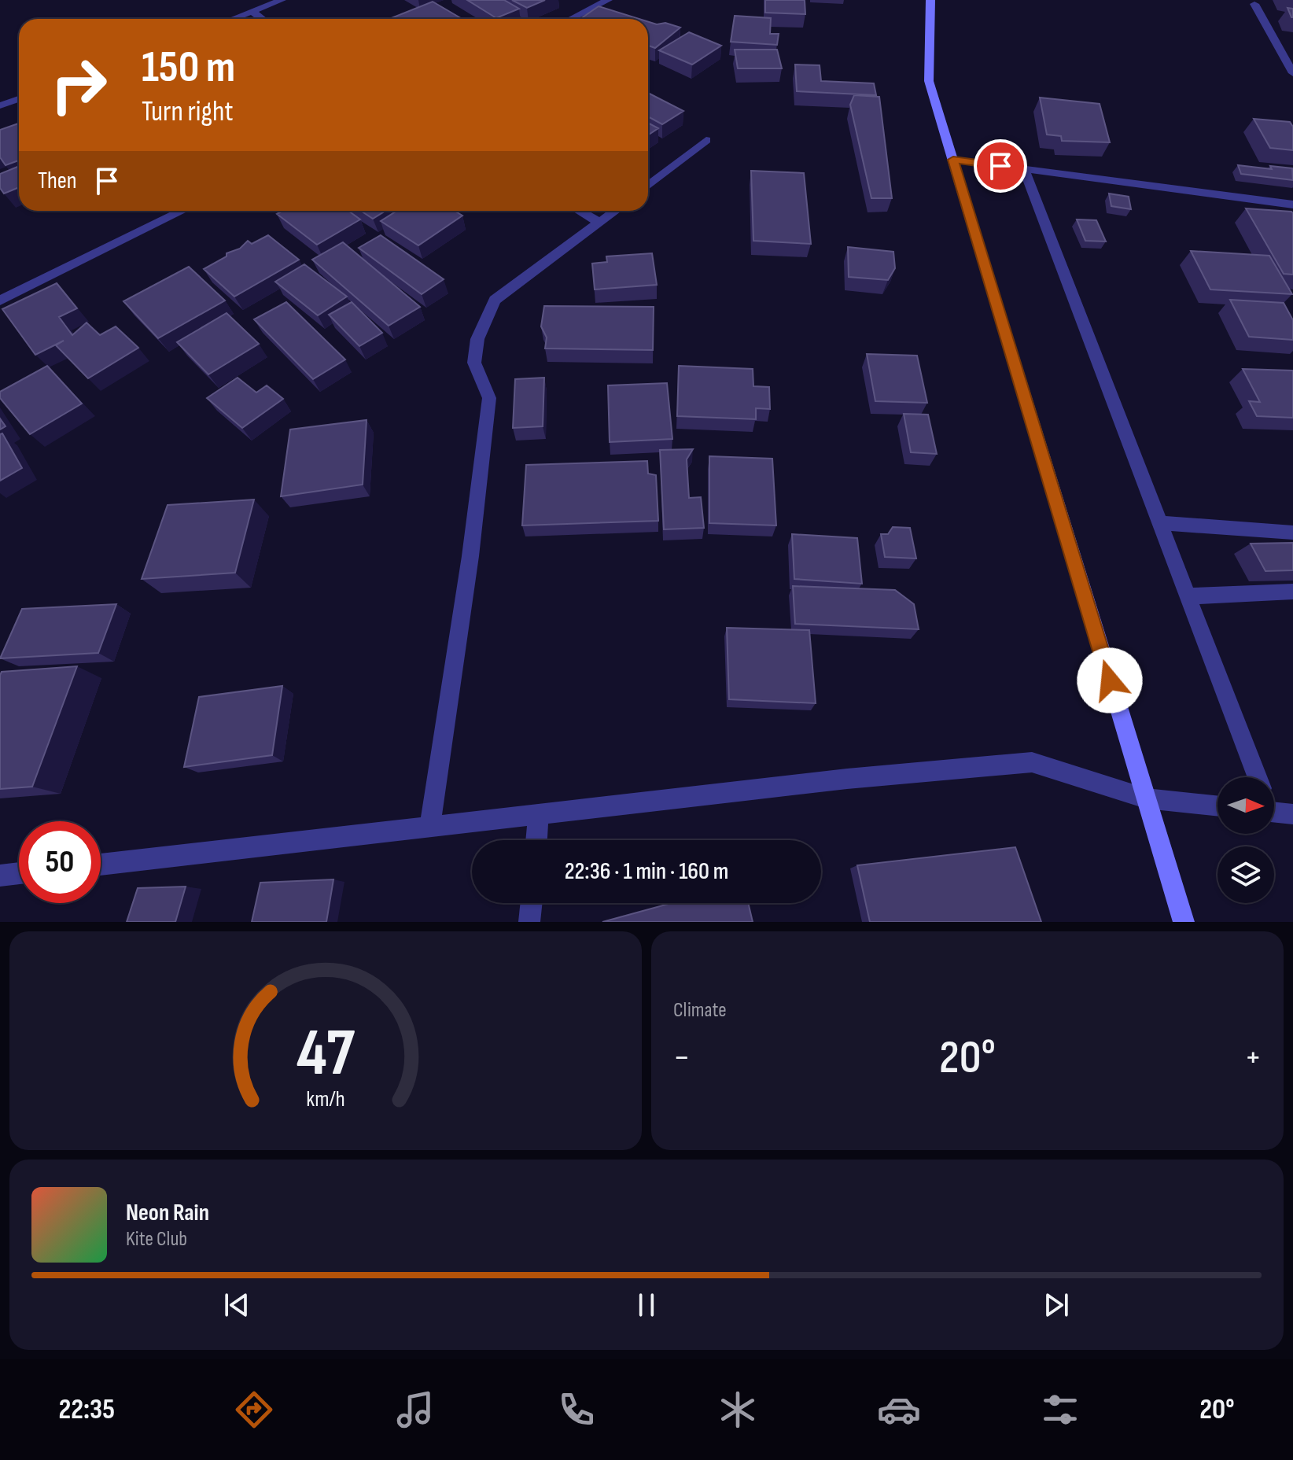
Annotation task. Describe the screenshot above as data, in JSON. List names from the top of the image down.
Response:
{
  "north": "right",
  "page": {
    "turn": ["150 m", "Turn right"],
    "then": "Then",
    "limit": "50",
    "trip": "22:36 · 1 min · 160 m",
    "tile": "Climate",
    "heat": ["−", "20°", "+"],
    "song": ["Neon Rain", "Kite Club"],
    "tabs": ["22:35", "20°"],
    "gauge": ["47", "km/h"]
  }
}
